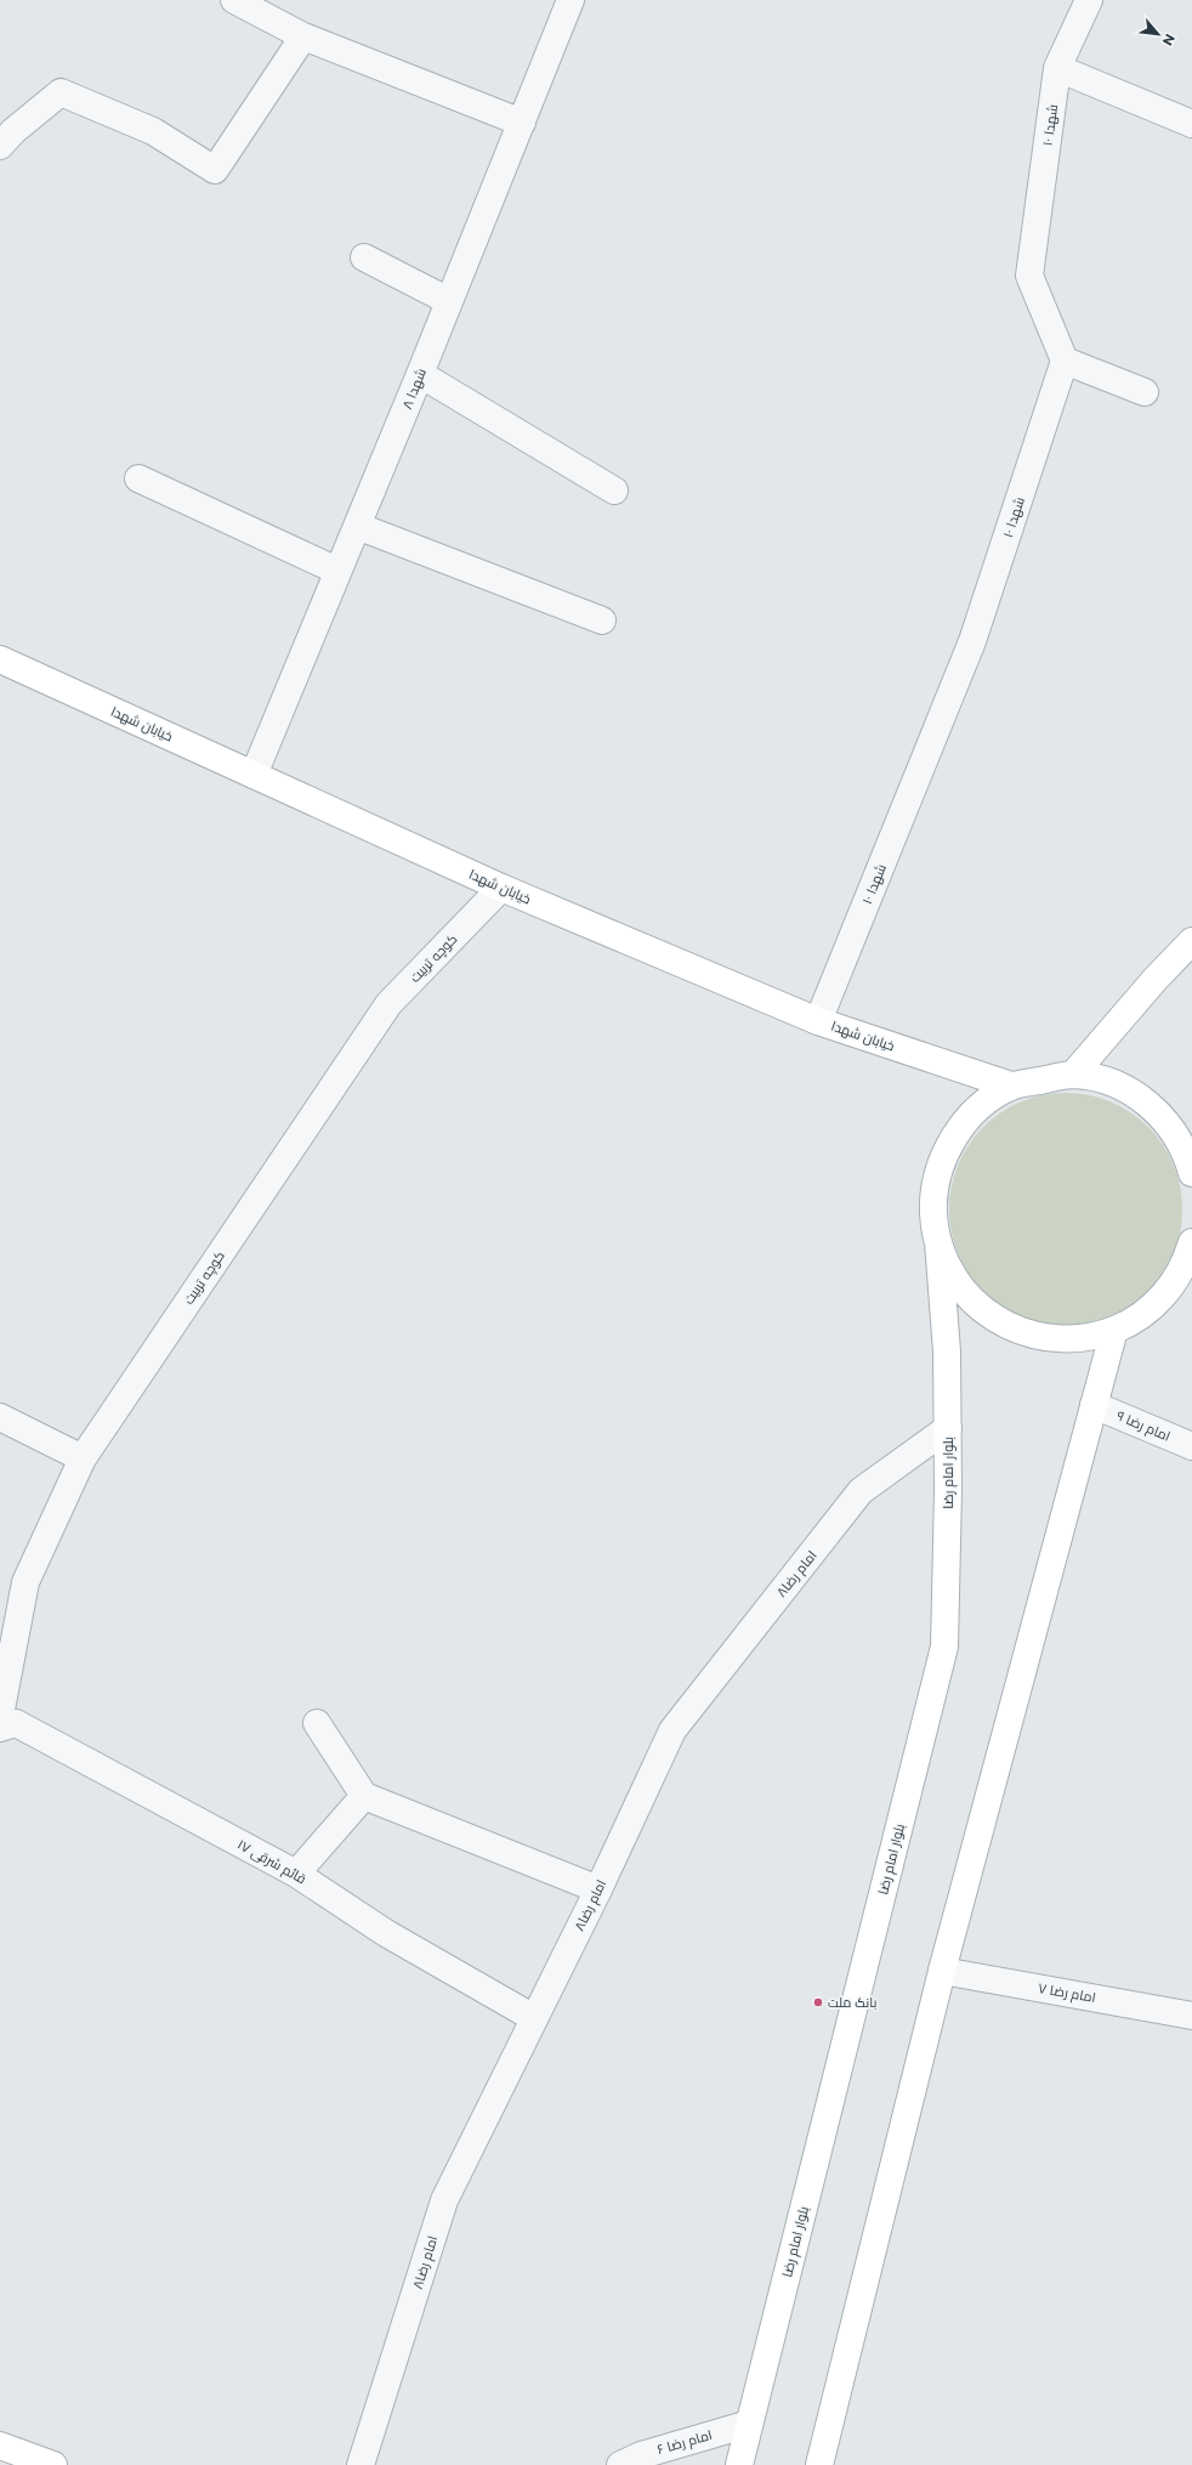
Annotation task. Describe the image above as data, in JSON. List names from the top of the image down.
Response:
{
  "streets": {
    "main road": ["خیابان شهدا", "بلوار امام رضا"],
    "street": [
      "شهدا ۱۰",
      "شهدا ۸",
      "کوچه تربیت",
      "امام رضا ۹",
      "۸امام رضا",
      "قائم شرقی ۱۷",
      "امام رضا ۷",
      "امام رضا ۶"
    ]
  },
  "crossings": [
    ["شهدا ۱۰", "خیابان شهدا"],
    ["شهدا ۸", "خیابان شهدا"],
    ["خیابان شهدا", "کوچه تربیت"],
    ["خیابان شهدا", "بلوار امام رضا"],
    ["بلوار امام رضا", "۸امام رضا"],
    ["بلوار امام رضا", "امام رضا ۶"],
    ["۸امام رضا", "قائم شرقی ۱۷"]
  ],
  "places": ["بانک ملت"],
  "north": "bottom right"
}
